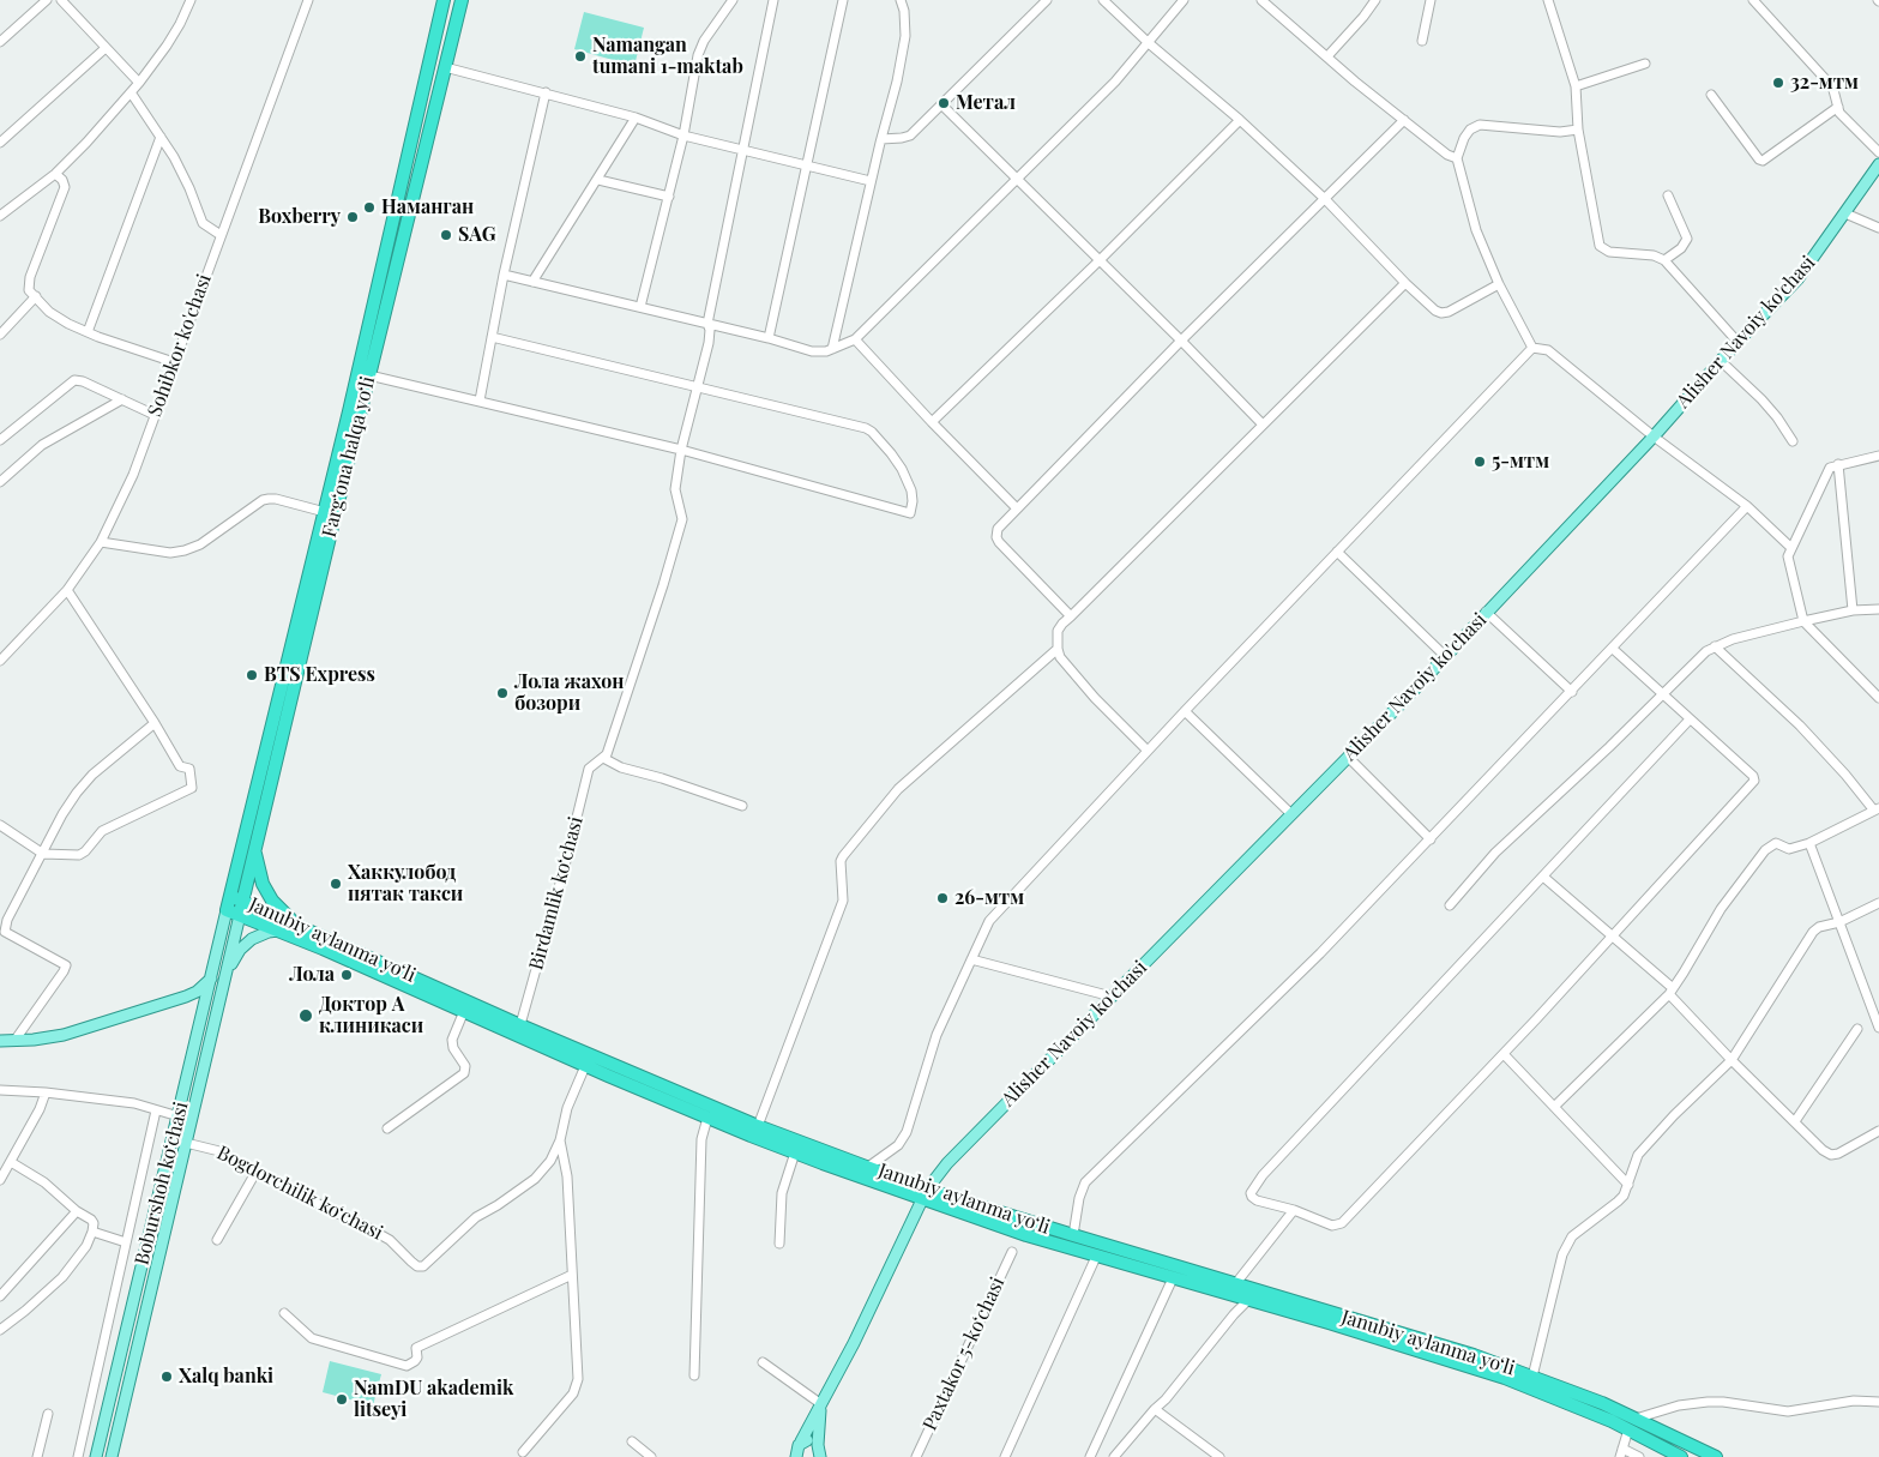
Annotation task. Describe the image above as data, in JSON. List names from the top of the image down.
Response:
{
  "streets": {
    "highway": ["Farg‘ona halqa yo‘li", "Janubiy aylanma yoʻli"],
    "main road": ["Alisher Navoiy ko'chasi", "Boburshoh koʻchasi"],
    "street": [
      "Sohibkor ko'chasi",
      "Birdamlik koʻchasi",
      "Bogdorchilik koʻchasi",
      "Paxtakor 5-koʻchasi"
    ]
  },
  "crossings": [
    ["Alisher Navoiy ko'chasi", "Janubiy aylanma yoʻli"],
    ["Farg‘ona halqa yo‘li", "Janubiy aylanma yoʻli"],
    ["Farg‘ona halqa yo‘li", "Boburshoh koʻchasi"],
    ["Birdamlik koʻchasi", "Janubiy aylanma yoʻli"],
    ["Janubiy aylanma yoʻli", "Boburshoh koʻchasi"],
    ["Janubiy aylanma yoʻli", "Bogdorchilik koʻchasi"]
  ],
  "places": [
    "Namangan tumani 1-maktab",
    "32-мтм",
    "Метал",
    "Наманган",
    "Boxberry",
    "SAG",
    "5-мтм",
    "BTS Express",
    "Лола жахон бозори",
    "Хаккулобод пятак такси",
    "26-мтм",
    "Лола",
    "Доктор А клиникаси",
    "Xalq banki",
    "NamDU akademik litseyi"
  ]
}
